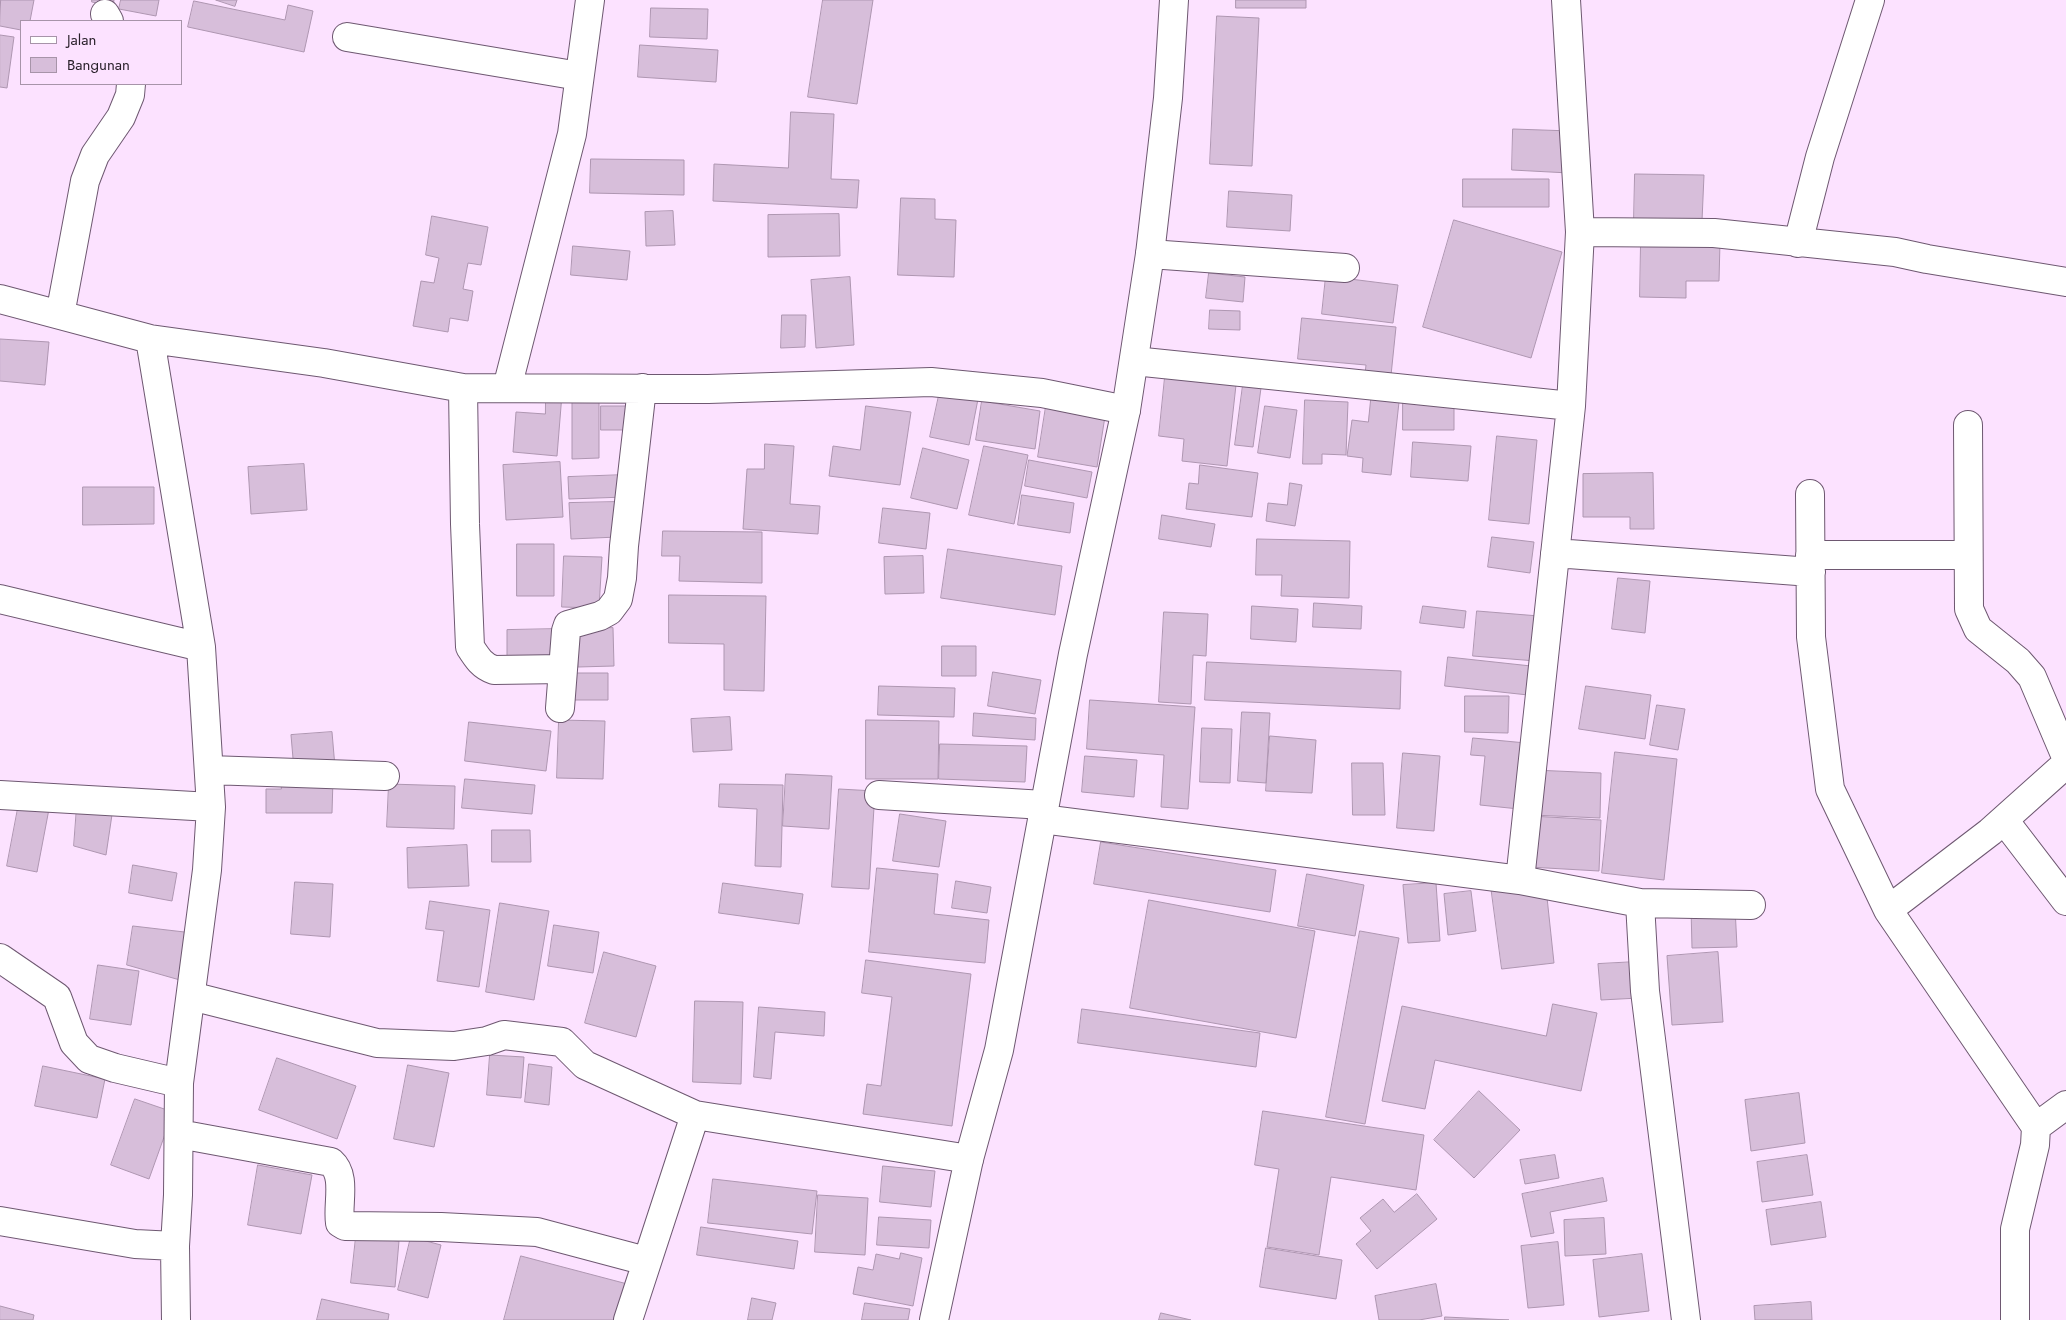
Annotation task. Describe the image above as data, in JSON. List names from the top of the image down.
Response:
{
  "legend": ["Jalan", "Bangunan"]
}
